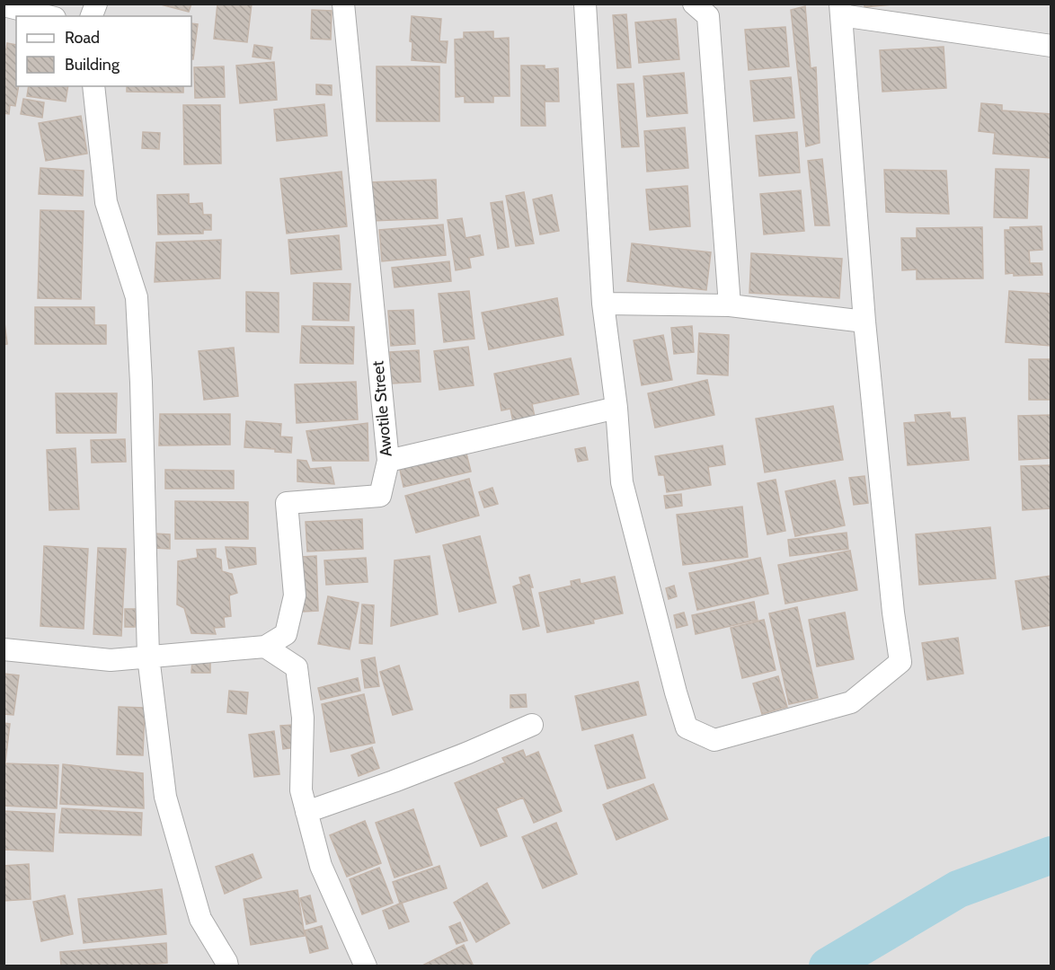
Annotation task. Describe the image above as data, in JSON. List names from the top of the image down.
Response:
{
  "streets": {
    "street": ["Awotile Street"]
  },
  "legend": ["Road", "Building"]
}
